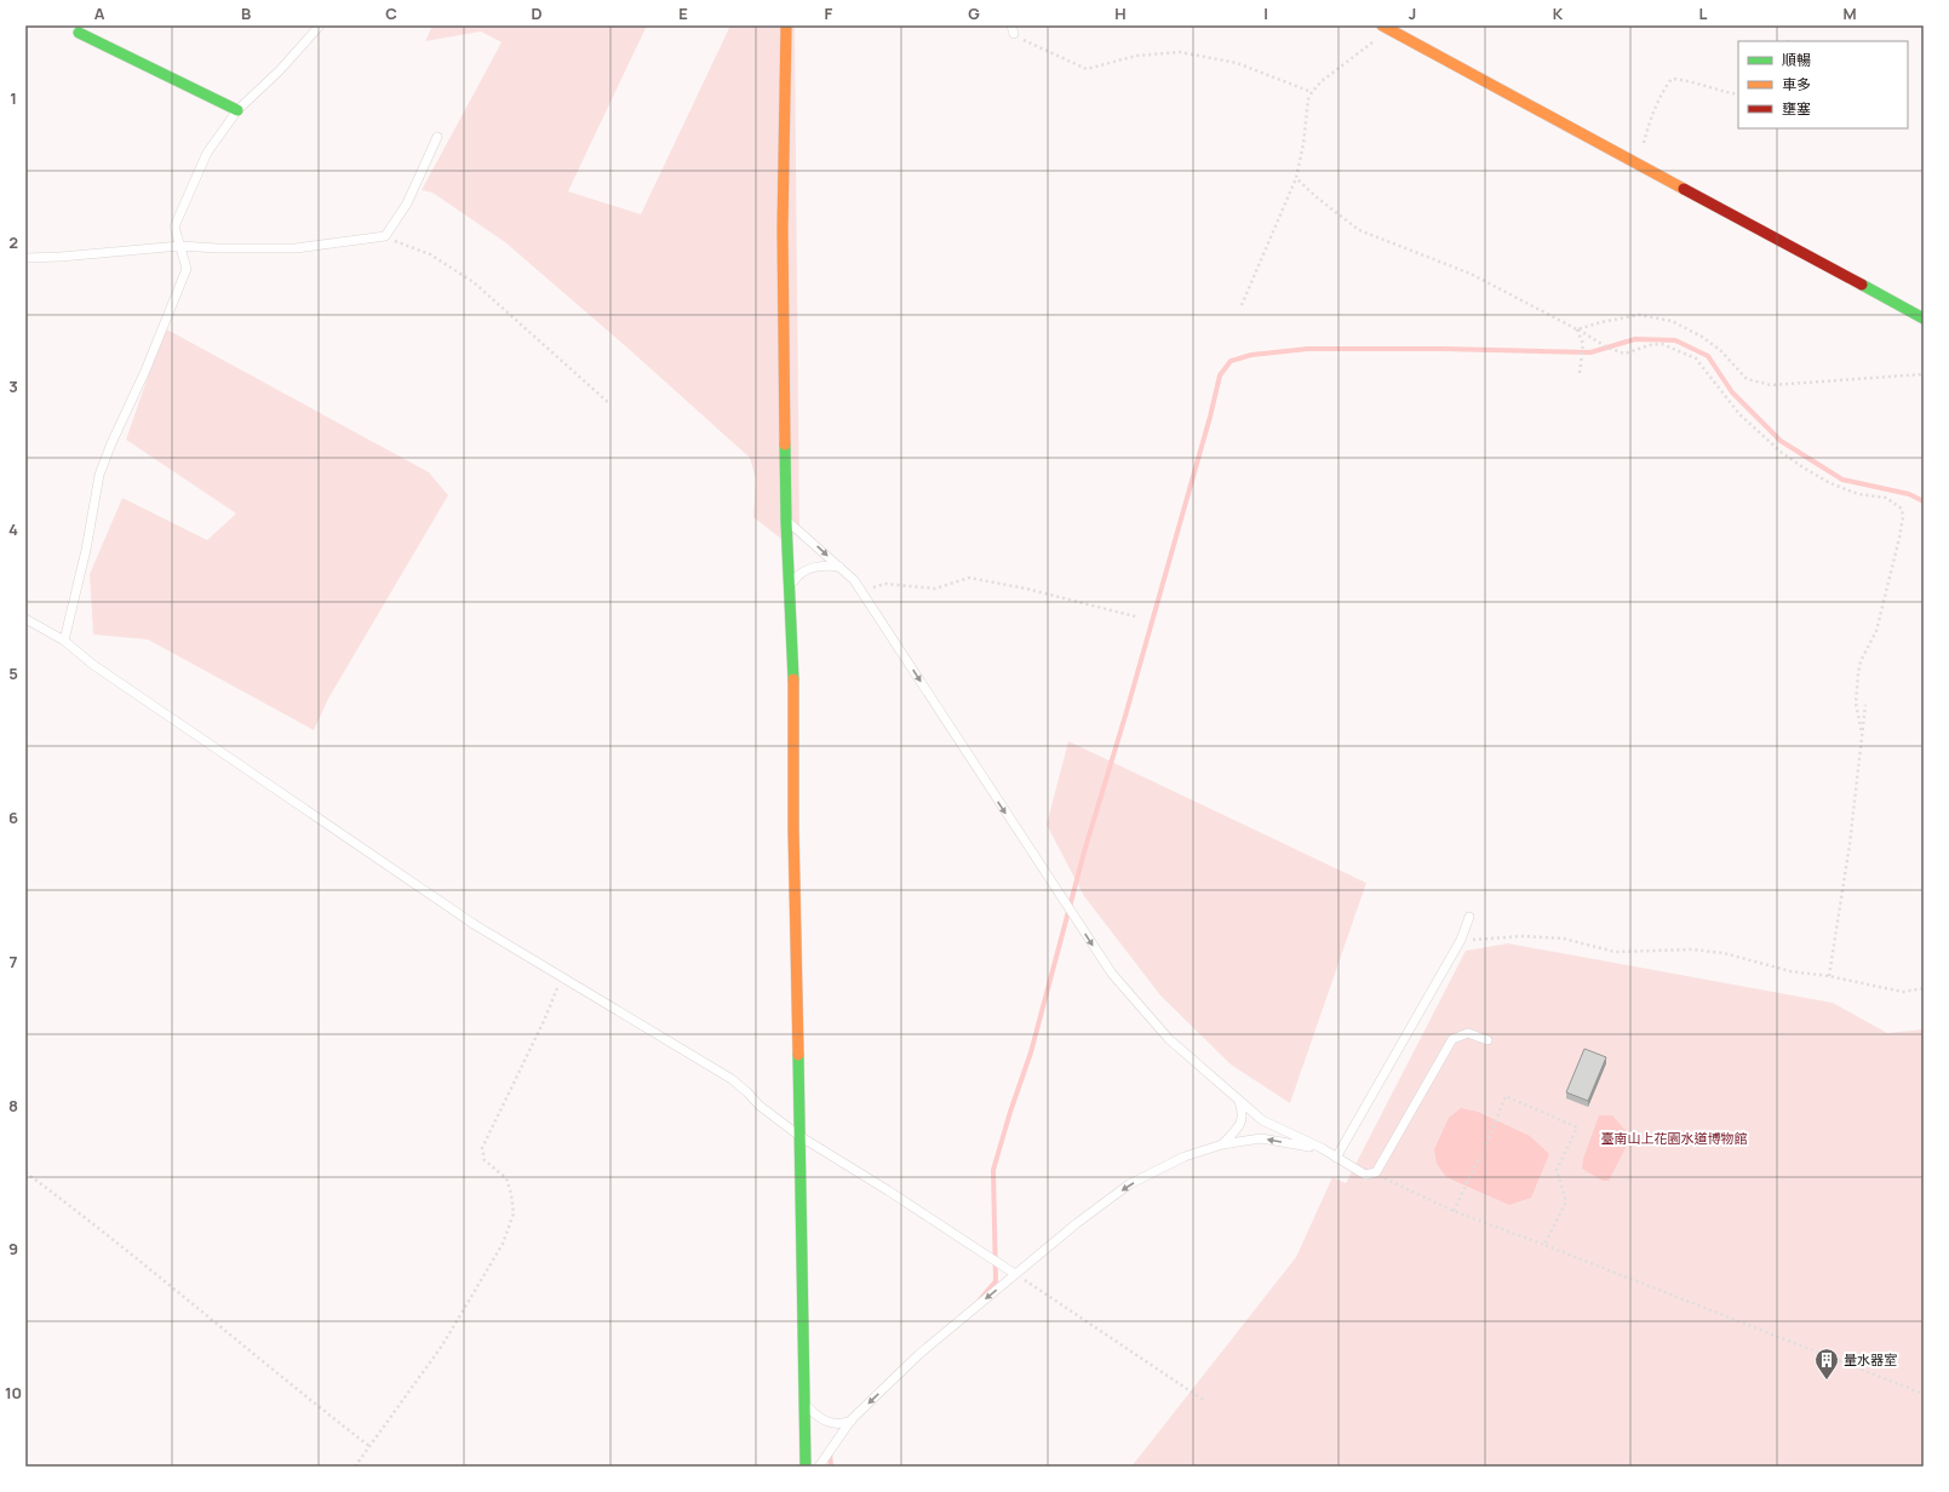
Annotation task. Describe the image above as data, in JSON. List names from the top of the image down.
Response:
{
  "parks": ["臺南山上花園水道博物館"],
  "places": {
    "building": ["量水器室"]
  },
  "legend": ["順暢", "車多", "壅塞"],
  "grid": {
    "columns": [
      "A",
      "B",
      "C",
      "D",
      "E",
      "F",
      "G",
      "H",
      "I",
      "J",
      "K",
      "L",
      "M"
    ],
    "rows": [
      "1",
      "2",
      "3",
      "4",
      "5",
      "6",
      "7",
      "8",
      "9",
      "10"
    ]
  }
}
